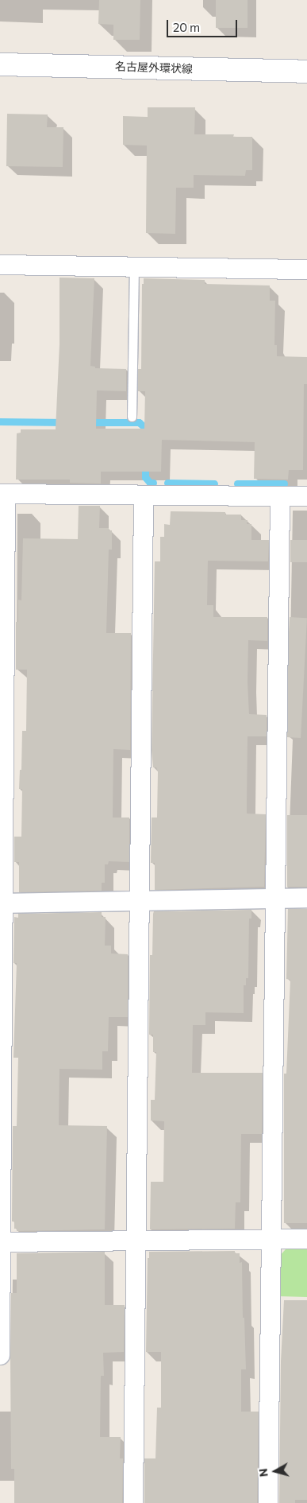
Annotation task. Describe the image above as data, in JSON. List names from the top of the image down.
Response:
{
  "streets": {
    "main road": ["名古屋外環状線"]
  },
  "scale_bar": "20 m",
  "north": "left"
}
